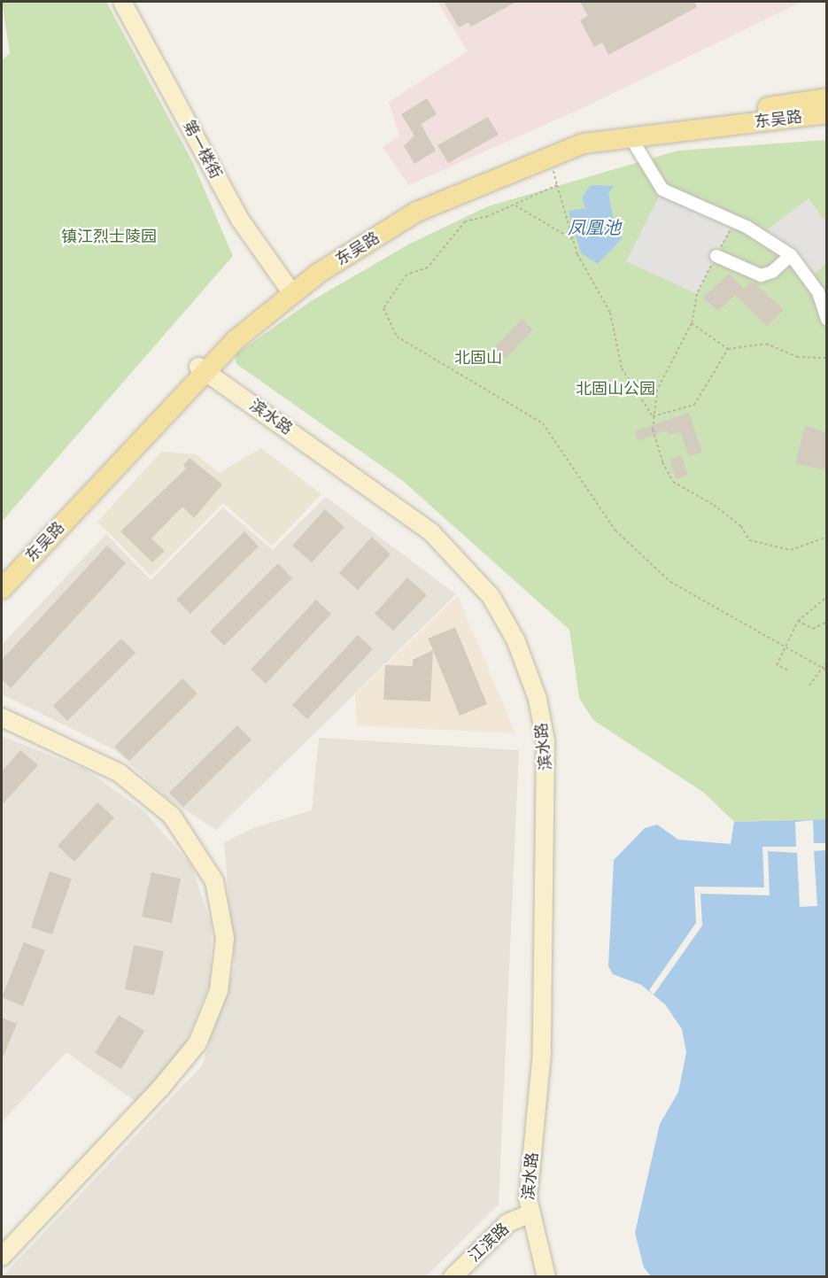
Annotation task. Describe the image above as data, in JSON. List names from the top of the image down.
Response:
{
  "streets": {
    "main road": ["东吴路"],
    "street": ["第一楼街", "滨水路", "江滨路"]
  },
  "crossings": [
    ["东吴路", "第一楼街"],
    ["东吴路", "滨水路"],
    ["滨水路", "江滨路"]
  ],
  "water": ["凤凰池"],
  "parks": ["镇江烈士陵园", "北固山", "北固山公园"]
}
